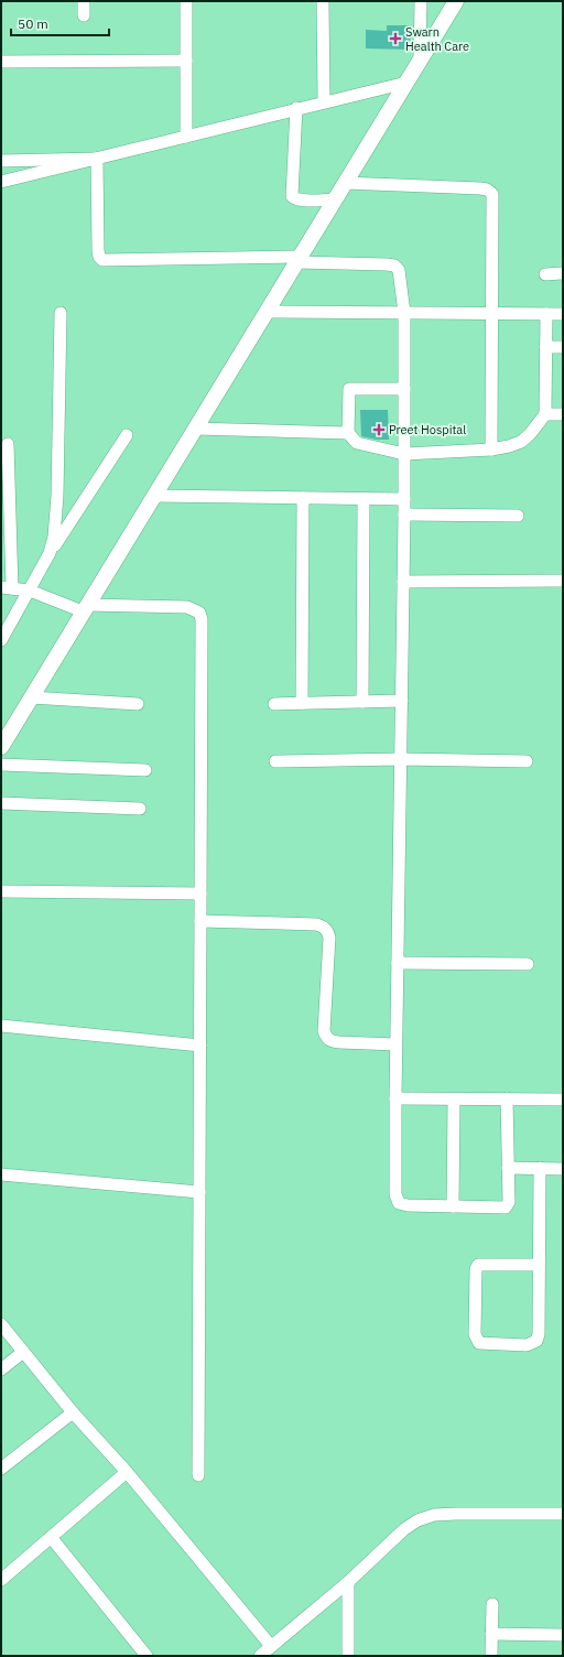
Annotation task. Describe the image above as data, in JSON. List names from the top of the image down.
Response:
{
  "places": {
    "health": ["Swarn Health Care", "Preet Hospital"]
  },
  "scale_bar": "50 m"
}
